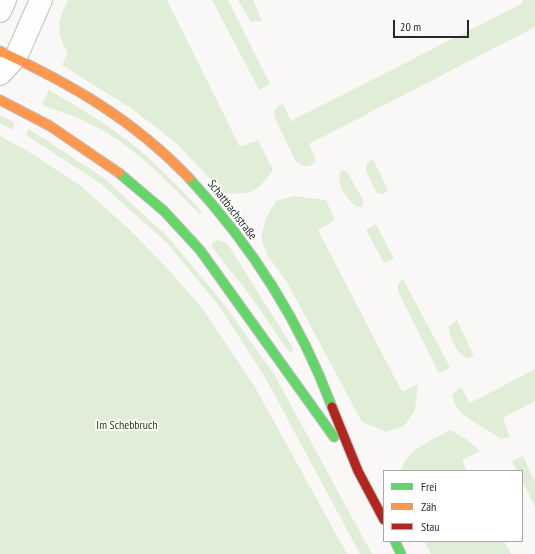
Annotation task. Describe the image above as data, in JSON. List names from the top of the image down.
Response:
{
  "streets": {
    "street": ["Schattbachstraße"]
  },
  "parks": ["Im Schebbruch"],
  "legend": ["Frei", "Zäh", "Stau"],
  "scale_bar": "20 m"
}
